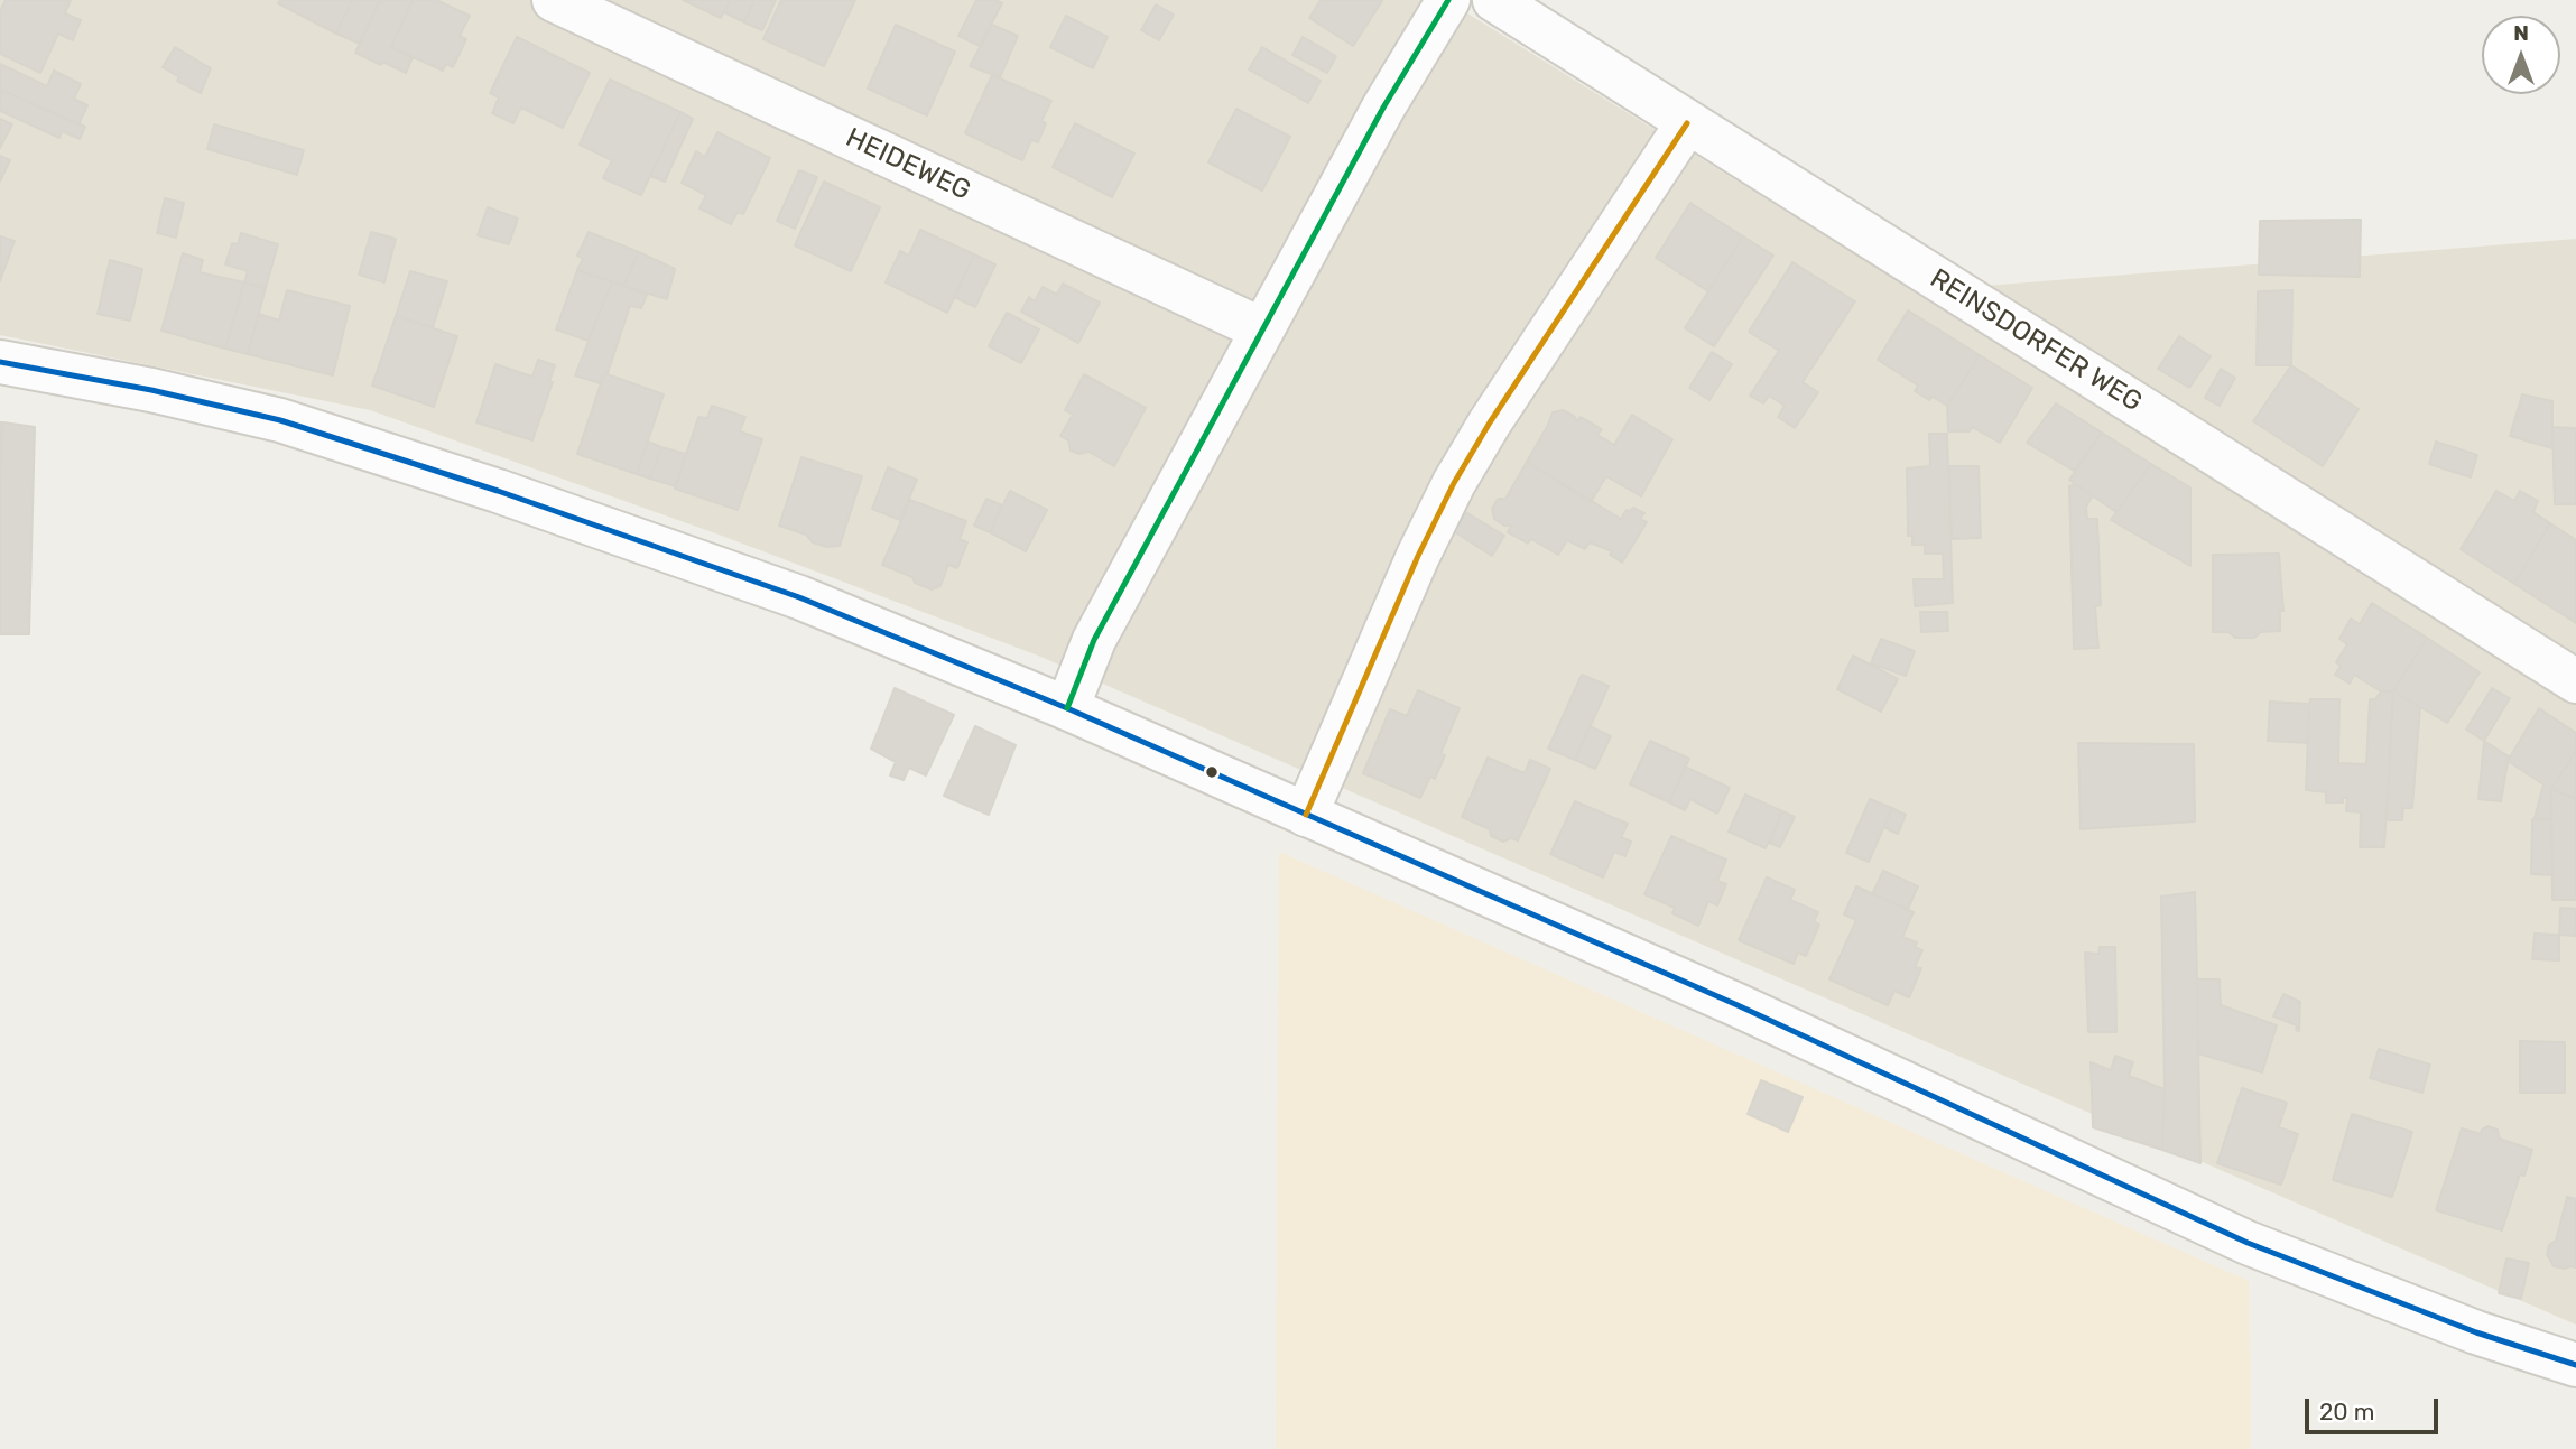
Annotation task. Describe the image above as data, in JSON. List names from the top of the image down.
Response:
{
  "streets": {
    "street": ["HEIDEWEG", "REINSDORFER WEG"]
  },
  "scale_bar": "20 m",
  "north": "top"
}
